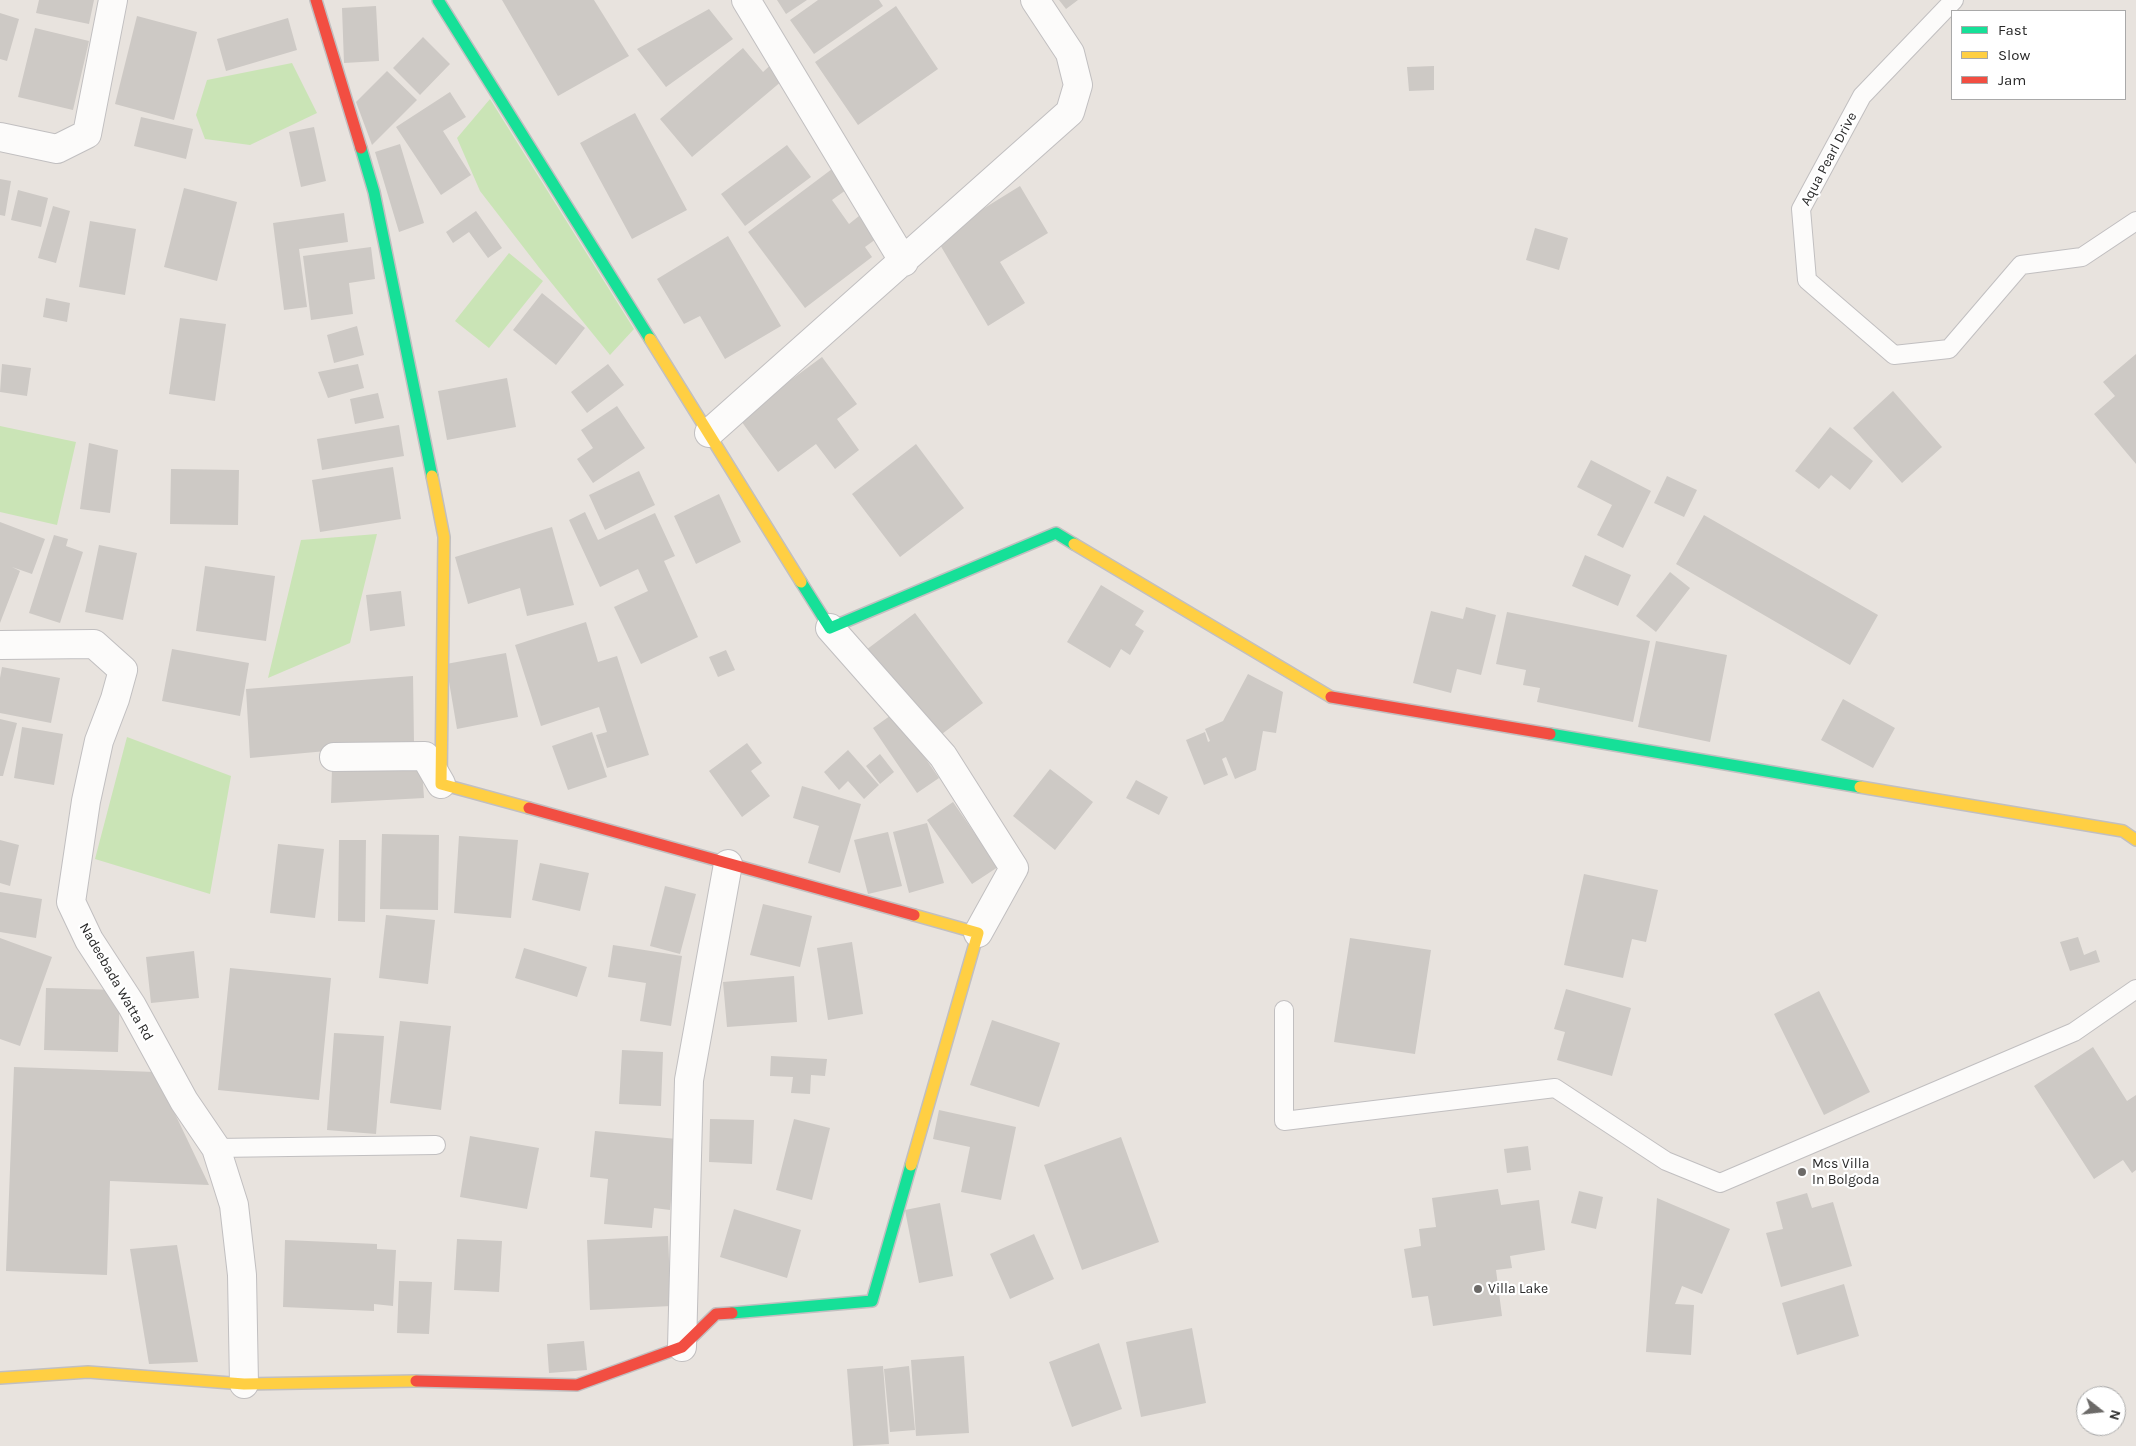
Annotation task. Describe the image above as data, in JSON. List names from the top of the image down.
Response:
{
  "streets": {
    "street": ["Nadeebada Watta Rd"],
    "lane": ["Aqua Pearl Drive"]
  },
  "places": ["Mcs Villa In Bolgoda", "Villa Lake"],
  "legend": ["Fast", "Slow", "Jam"],
  "north": "right"
}
